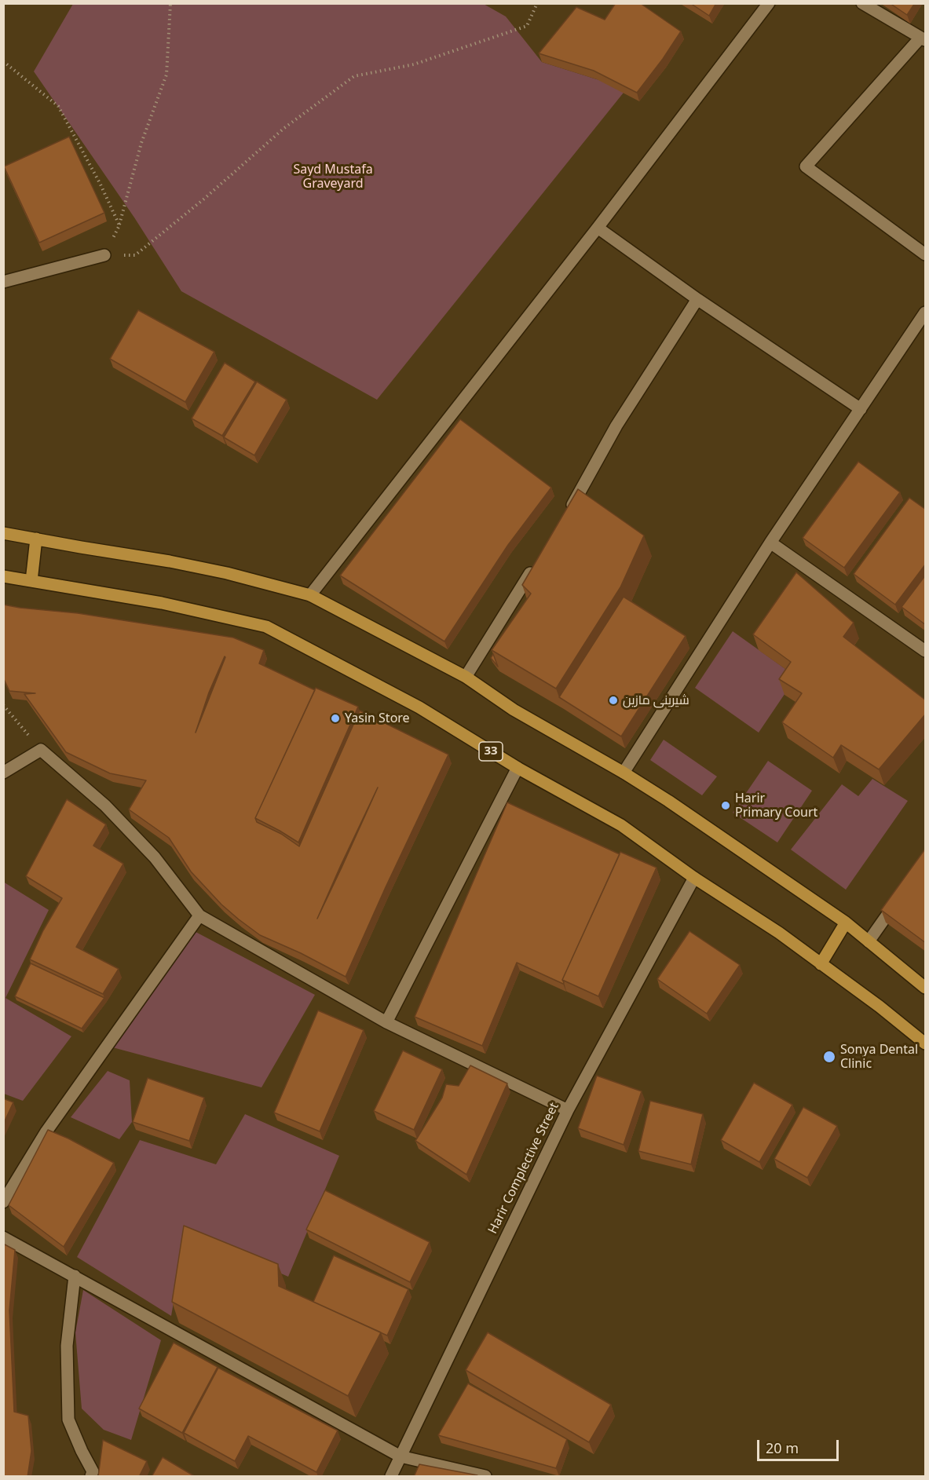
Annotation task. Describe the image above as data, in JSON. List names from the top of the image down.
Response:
{
  "streets": {
    "main road": ["33"],
    "street": ["Harir Complective Street"]
  },
  "crossings": [
    ["33", "Harir Complective Street"]
  ],
  "parks": ["Sayd Mustafa Graveyard"],
  "places": [
    "شیرینی مازین",
    "Yasin Store",
    "Harir Primary Court",
    "Sonya Dental Clinic"
  ],
  "scale_bar": "20 m"
}
